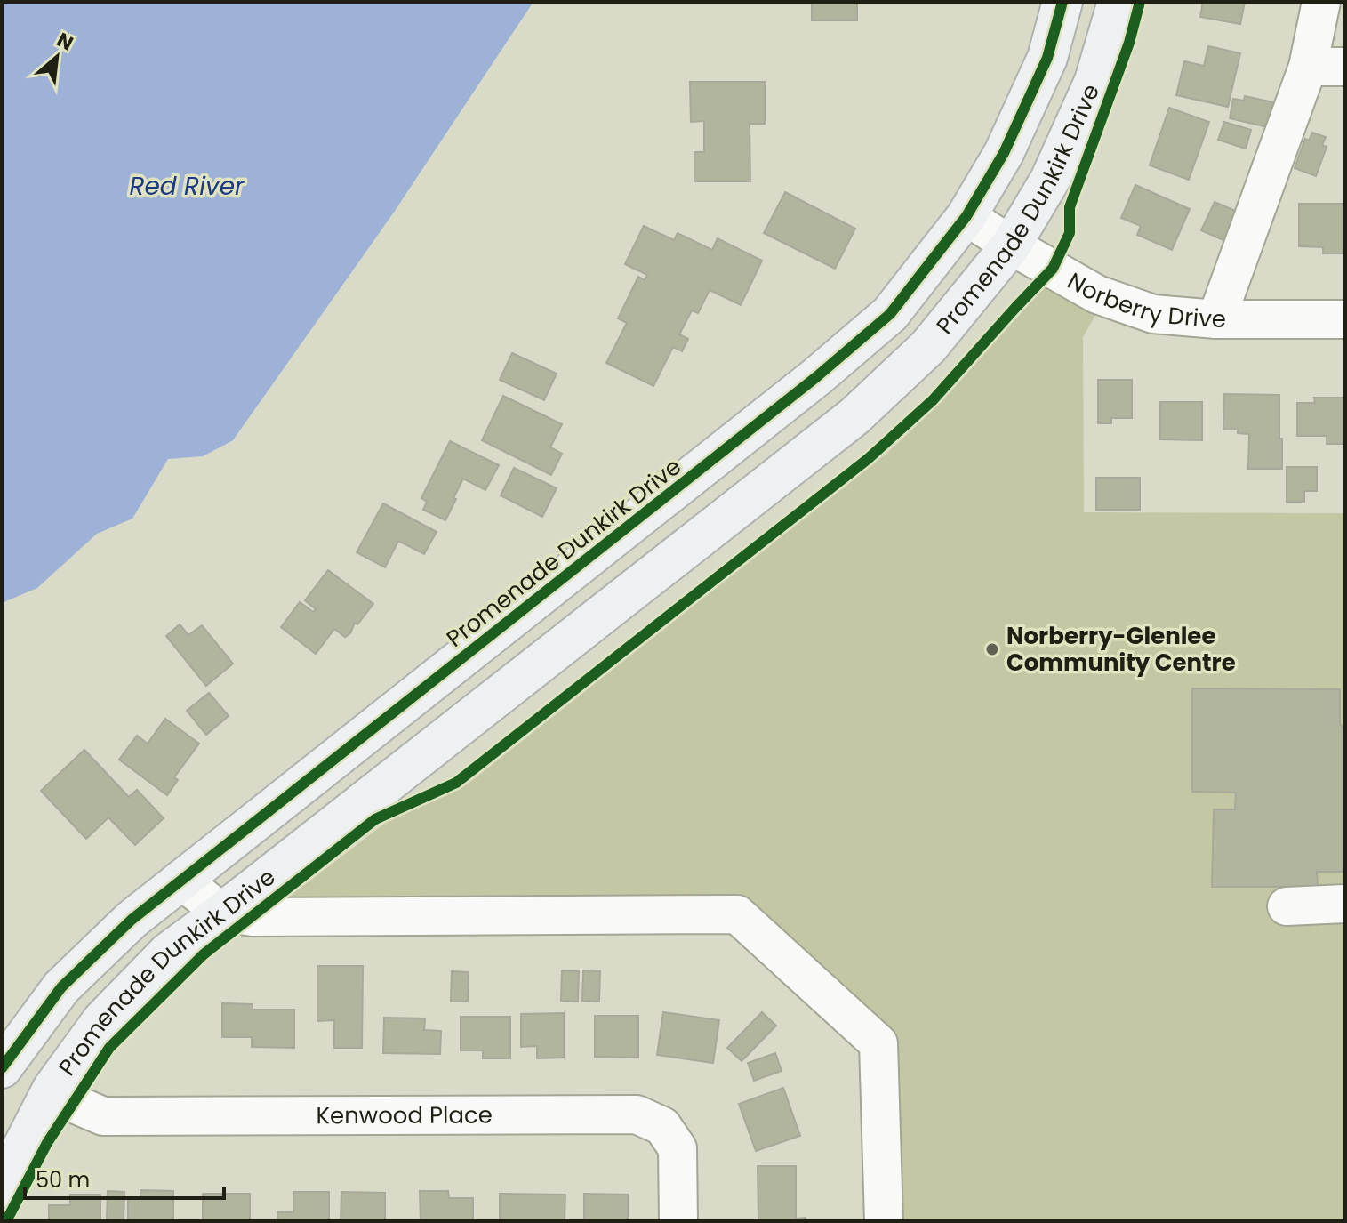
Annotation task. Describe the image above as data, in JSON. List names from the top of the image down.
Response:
{
  "streets": {
    "main road": ["Promenade Dunkirk Drive"],
    "street": ["Norberry Drive", "Kenwood Place"]
  },
  "crossings": [
    ["Promenade Dunkirk Drive", "Norberry Drive"],
    ["Promenade Dunkirk Drive", "Kenwood Place"]
  ],
  "water": ["Red River"],
  "places": ["Norberry-Glenlee Community Centre"],
  "scale_bar": "50 m",
  "north": "top right"
}
